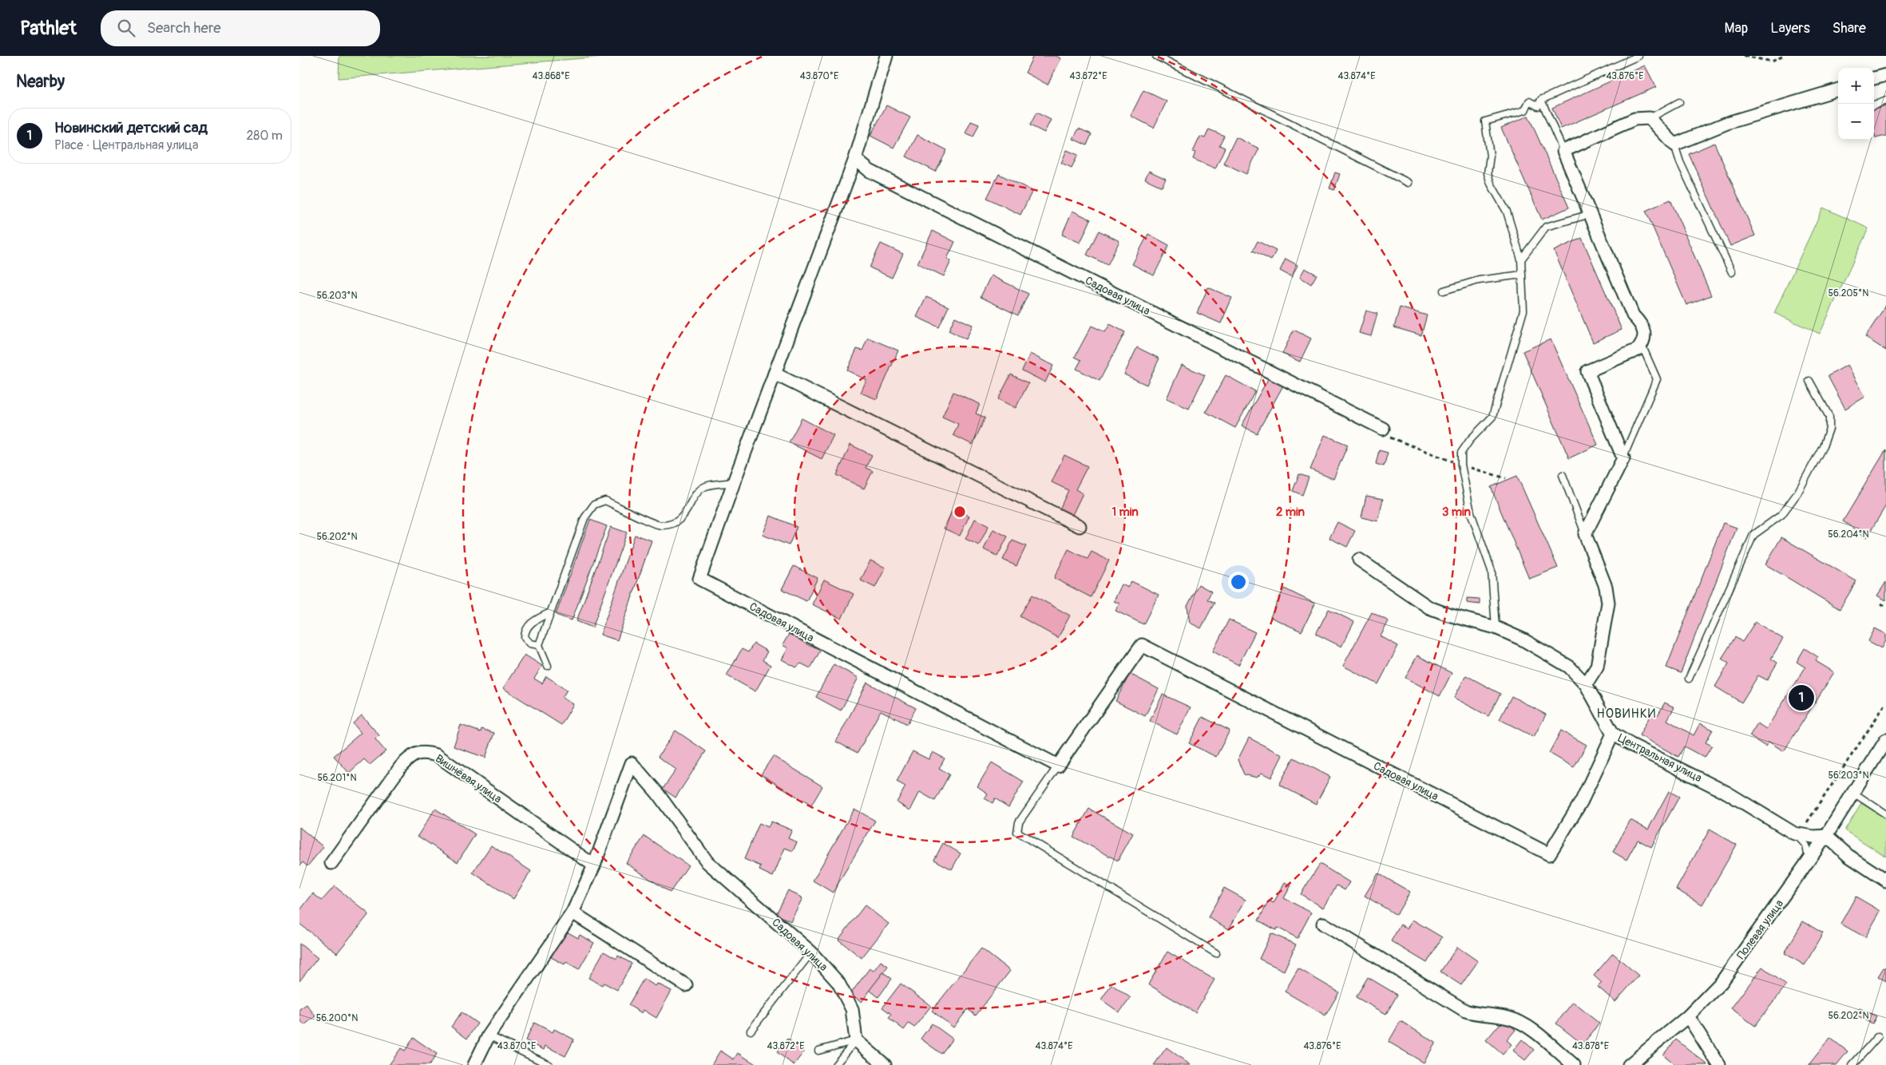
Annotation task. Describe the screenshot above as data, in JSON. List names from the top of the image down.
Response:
{
  "streets": {
    "street": [
      "Садовая улица",
      "Центральная улица",
      "Вишнёвая улица",
      "Полевая улица"
    ]
  },
  "crossings": [
    ["Садовая улица", "Центральная улица"],
    ["Садовая улица", "Вишнёвая улица"],
    ["Центральная улица", "Полевая улица"]
  ],
  "districts": ["НОВИНКИ"],
  "page": {
    "header": "Pathlet",
    "search": "Search here",
    "nav": ["Map", "Layers", "Share"],
    "heading": "Nearby",
    "map_buttons": ["+", "−"],
    "list": [
      {
        "mark": "1",
        "name": "Новинский детский сад",
        "note": "Place · Центральная улица",
        "value": "280 m"
      }
    ],
    "pins": "1"
  },
  "coordinates": [
    "43.868°E",
    "43.870°E",
    "43.872°E",
    "43.874°E",
    "43.876°E",
    "56.205°N",
    "56.203°N",
    "56.204°N",
    "56.202°N",
    "56.201°N",
    "56.200°N",
    "43.878°E"
  ],
  "rings": ["1 min", "2 min", "3 min"]
}
